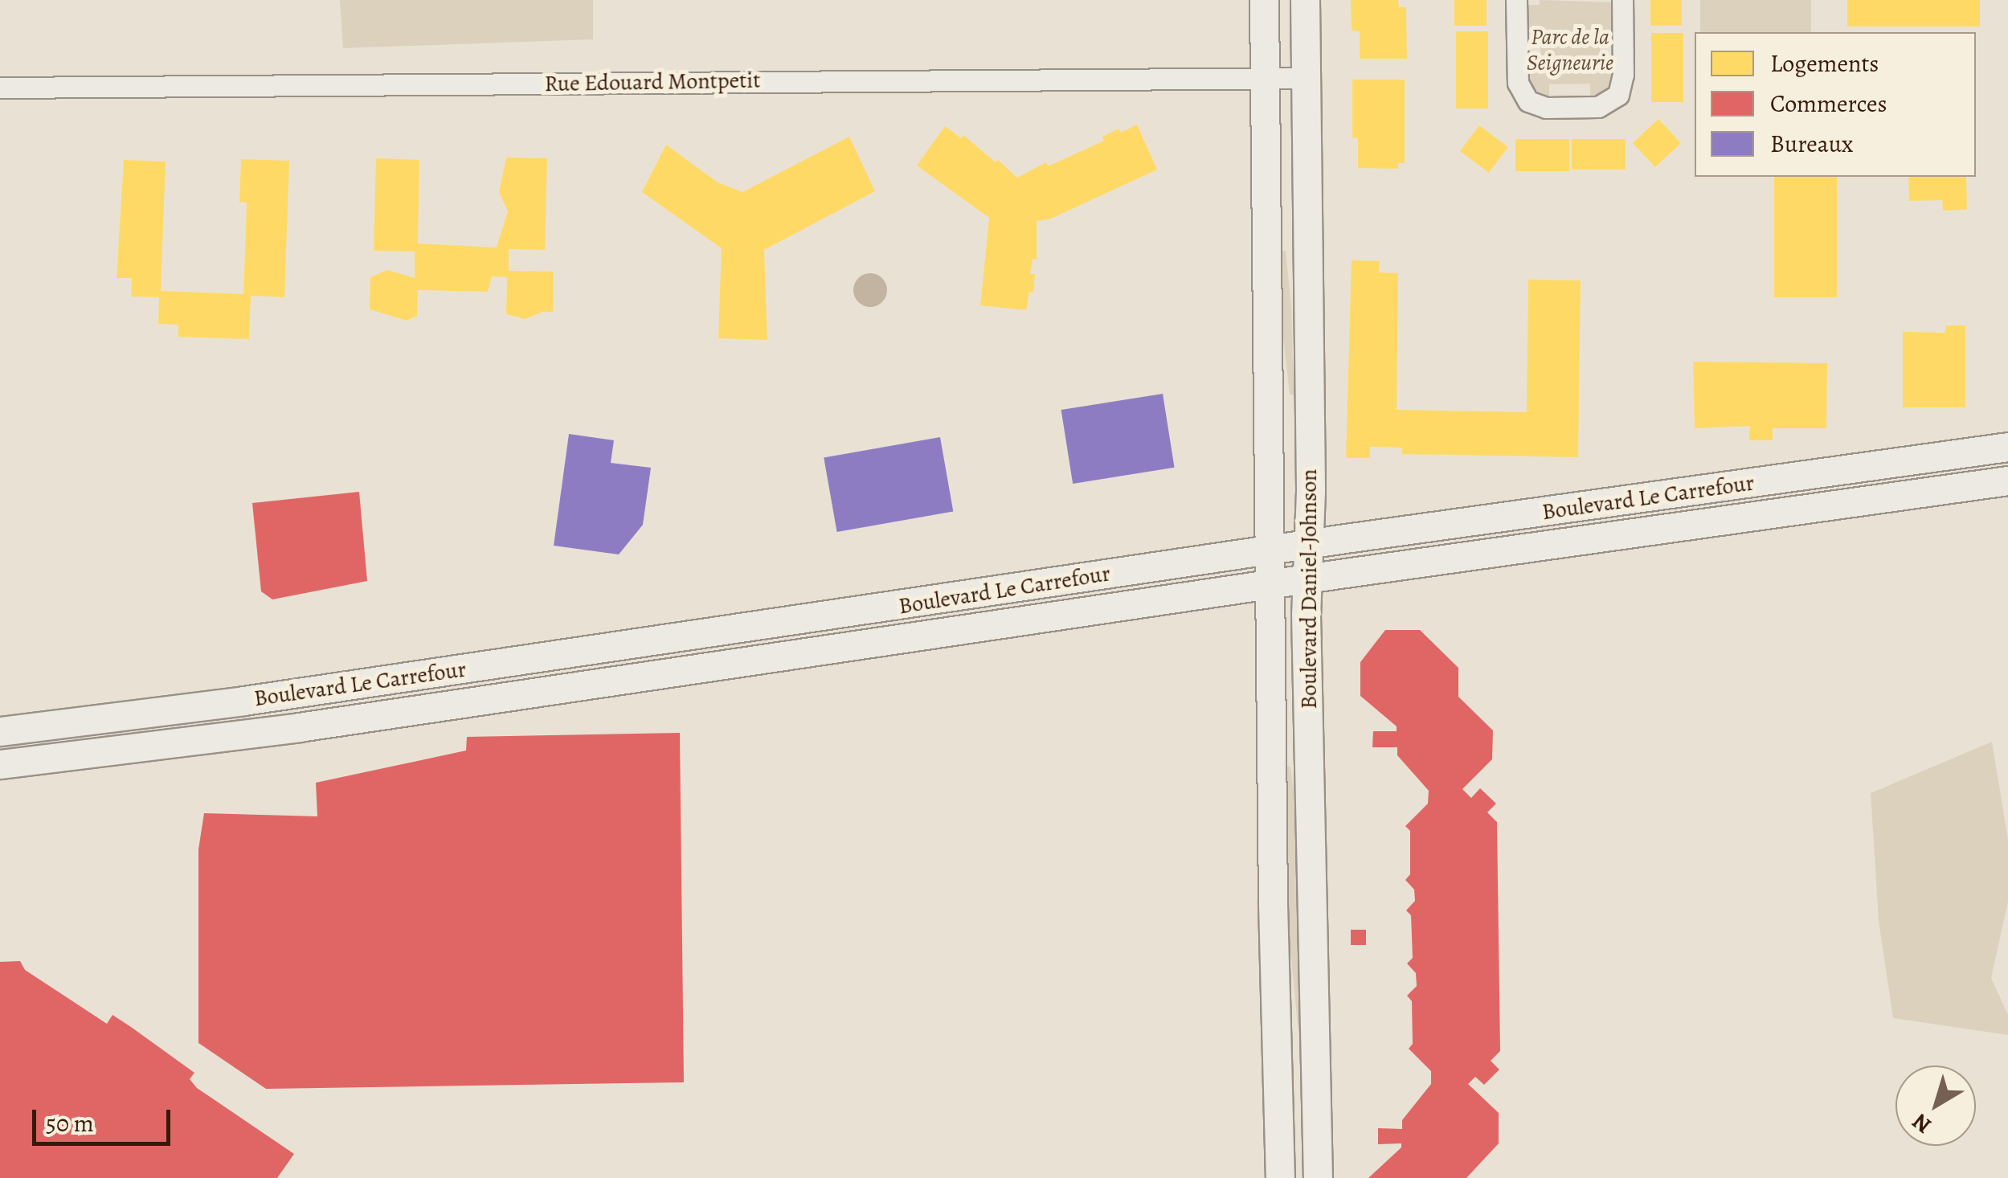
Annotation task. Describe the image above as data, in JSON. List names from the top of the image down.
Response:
{
  "streets": {
    "street": ["Rue Edouard Montpetit", "Boulevard Le Carrefour", "Boulevard Daniel-Johnson"]
  },
  "crossings": [
    ["Rue Edouard Montpetit", "Boulevard Daniel-Johnson"],
    ["Boulevard Le Carrefour", "Boulevard Daniel-Johnson"]
  ],
  "parks": ["Parc de la Seigneurie"],
  "legend": ["Logements", "Commerces", "Bureaux"],
  "scale_bar": "50 m",
  "north": "bottom left"
}
